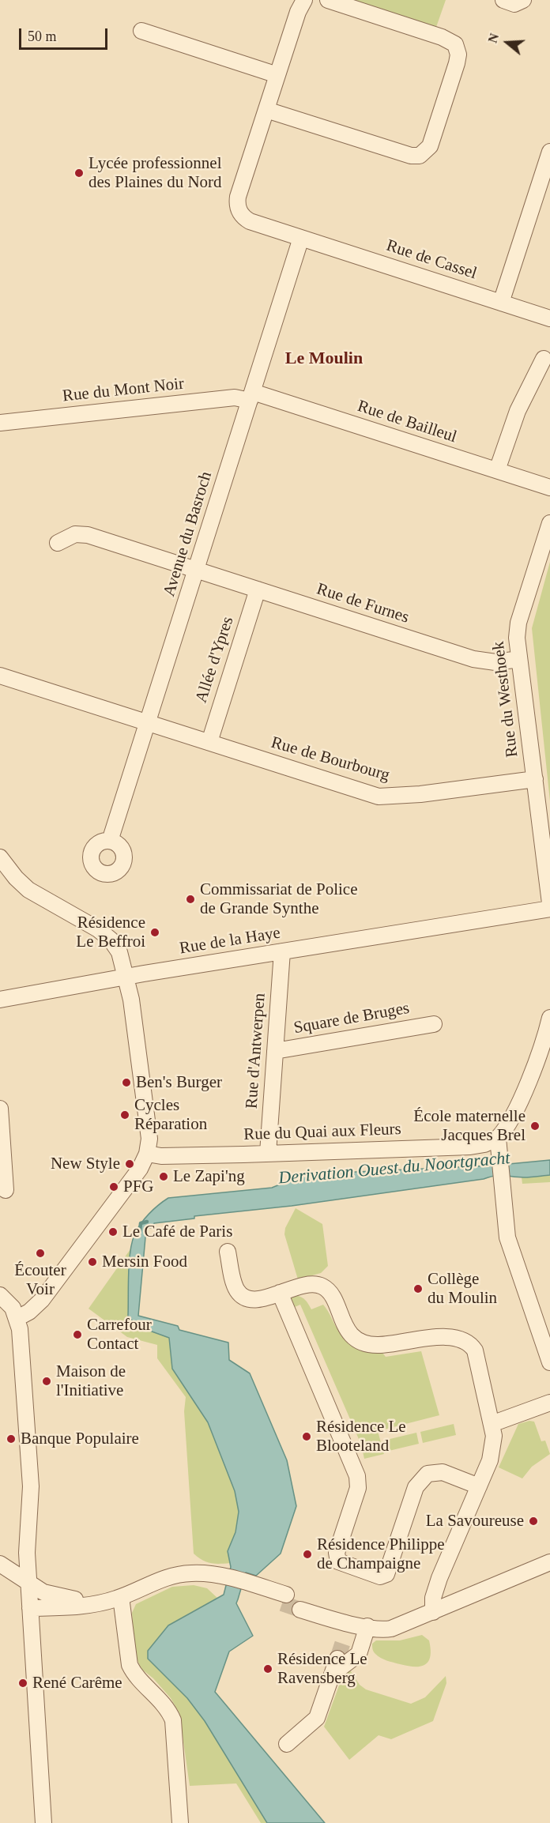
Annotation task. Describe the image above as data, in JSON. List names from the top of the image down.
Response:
{
  "streets": {
    "street": [
      "Rue de Cassel",
      "Rue du Mont Noir",
      "Rue de Bailleul",
      "Avenue du Basroch",
      "Rue de Furnes",
      "Allée d'Ypres",
      "Rue du Westhoek",
      "Rue de Bourbourg",
      "Rue de la Haye",
      "Square de Bruges",
      "Rue d'Antwerpen",
      "Rue du Quai aux Fleurs"
    ]
  },
  "crossings": [
    ["Rue de Cassel", "Avenue du Basroch"],
    ["Rue du Mont Noir", "Rue de Bailleul"],
    ["Rue du Mont Noir", "Avenue du Basroch"],
    ["Rue de Bailleul", "Avenue du Basroch"],
    ["Avenue du Basroch", "Rue de Furnes"],
    ["Avenue du Basroch", "Rue de Bourbourg"],
    ["Rue de Furnes", "Allée d'Ypres"],
    ["Rue de Furnes", "Rue du Westhoek"],
    ["Allée d'Ypres", "Rue de Bourbourg"],
    ["Rue du Westhoek", "Rue de Bourbourg"],
    ["Rue de la Haye", "Rue d'Antwerpen"],
    ["Square de Bruges", "Rue d'Antwerpen"],
    ["Rue d'Antwerpen", "Rue du Quai aux Fleurs"]
  ],
  "districts": ["Le Moulin"],
  "water": ["Derivation Ouest du Noortgracht"],
  "places": [
    "Lycée professionnel des Plaines du Nord",
    "Commissariat de Police de Grande Synthe",
    "Résidence Le Beffroi",
    "Ben's Burger",
    "Cycles Réparation",
    "École maternelle Jacques Brel",
    "New Style",
    "Le Zapi'ng",
    "PFG",
    "Le Café de Paris",
    "Écouter Voir",
    "Mersin Food",
    "Collège du Moulin",
    "Carrefour Contact",
    "Maison de l'Initiative",
    "Résidence Le Blooteland",
    "Banque Populaire",
    "La Savoureuse",
    "Résidence Philippe de Champaigne",
    "Résidence Le Ravensberg",
    "René Carême"
  ],
  "scale_bar": "50 m",
  "north": "left"
}
